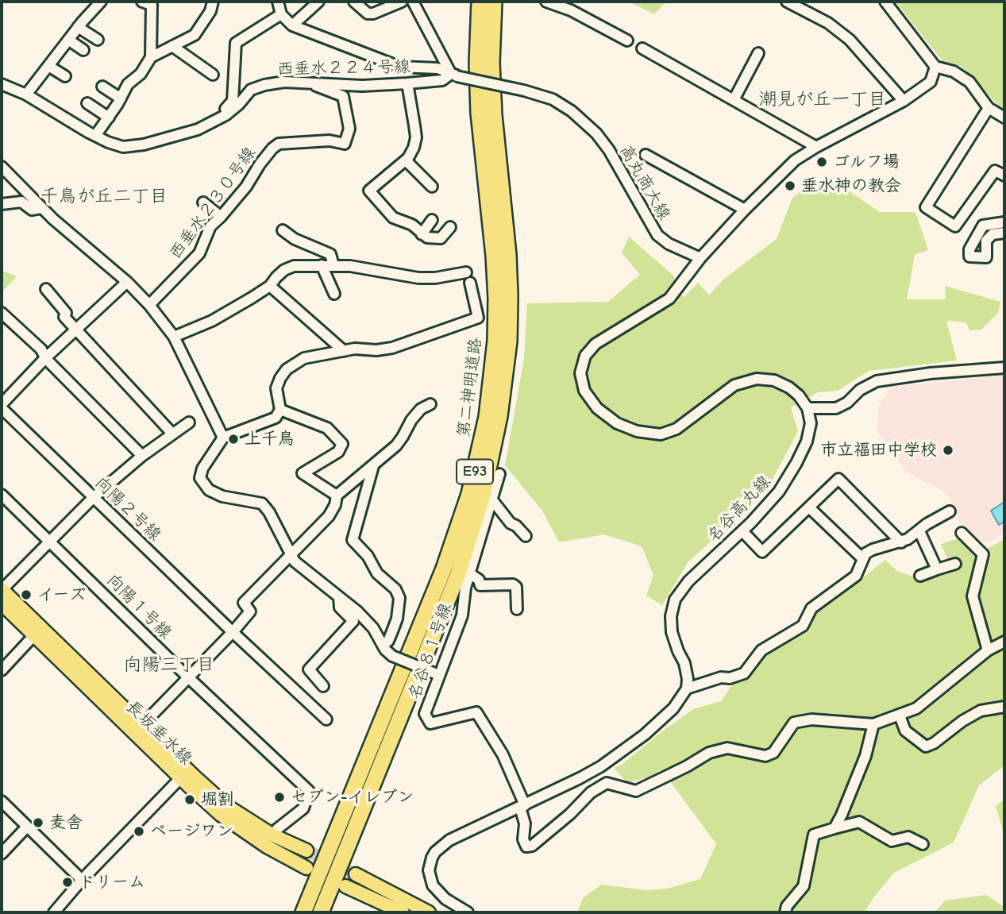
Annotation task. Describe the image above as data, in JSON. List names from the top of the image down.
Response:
{
  "streets": {
    "highway": ["第二神明道路", "E93"],
    "main road": ["長坂垂水線"],
    "street": [
      "西垂水２２４号線",
      "高丸商大線",
      "西垂水２３０号線",
      "向陽２号線",
      "名谷高丸線",
      "向陽１号線",
      "名谷８１号線"
    ]
  },
  "crossings": [
    ["西垂水２２４号線", "高丸商大線"],
    ["西垂水２２４号線", "西垂水２３０号線"],
    ["向陽１号線", "長坂垂水線"]
  ],
  "districts": ["潮見が丘一丁目", "千鳥が丘二丁目", "向陽三丁目"],
  "places": [
    "ゴルフ場",
    "垂水神の教会",
    "上千鳥",
    "市立福田中学校",
    "イーズ",
    "セブン-イレブン",
    "堀割",
    "麦舎",
    "ページワン",
    "ドリーム"
  ]
}
